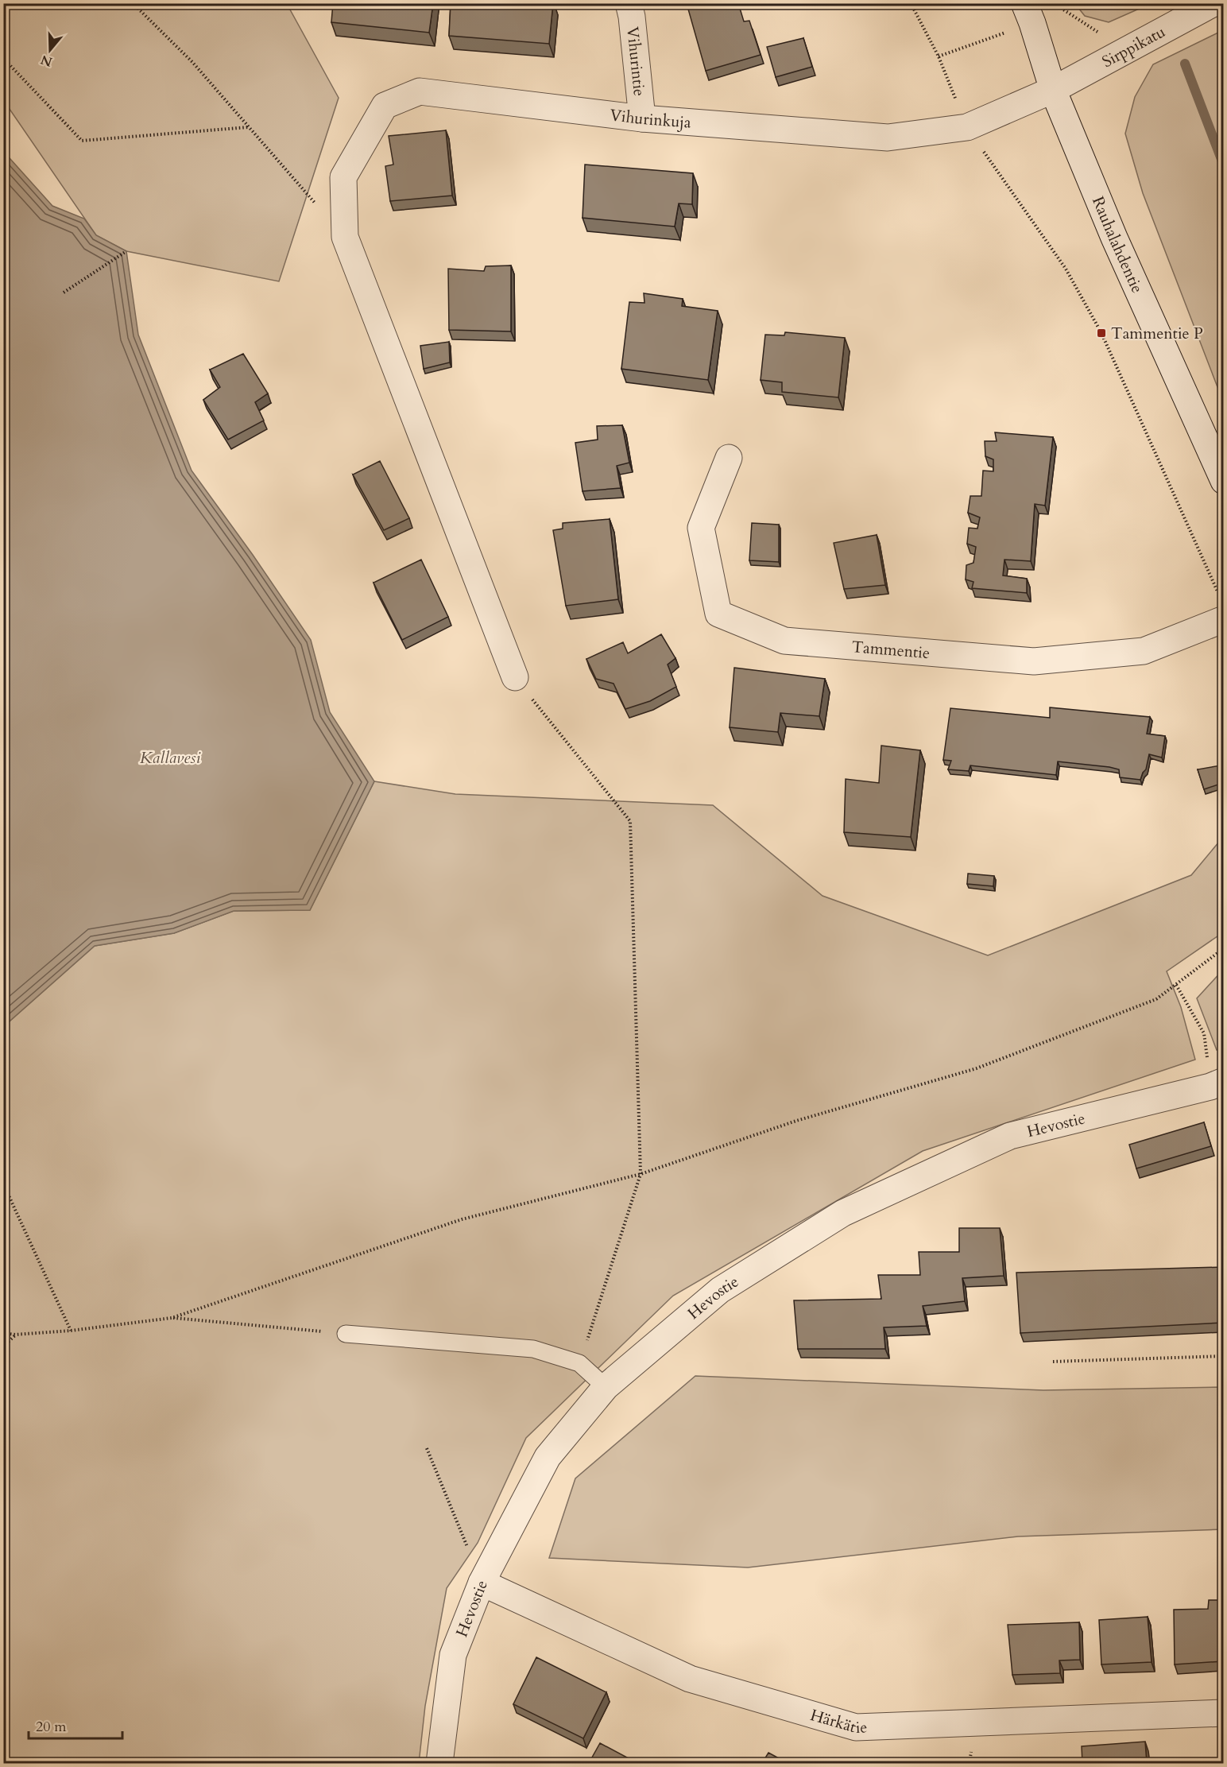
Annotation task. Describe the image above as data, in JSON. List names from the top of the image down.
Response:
{
  "streets": {
    "street": [
      "Sirppikatu",
      "Vihurintie",
      "Vihurinkuja",
      "Rauhalahdentie",
      "Tammentie",
      "Hevostie",
      "Härkätie"
    ]
  },
  "crossings": [
    ["Sirppikatu", "Vihurinkuja"],
    ["Sirppikatu", "Rauhalahdentie"],
    ["Vihurintie", "Vihurinkuja"],
    ["Vihurinkuja", "Rauhalahdentie"],
    ["Hevostie", "Härkätie"]
  ],
  "water": ["Kallavesi"],
  "places": {
    "transit": ["Tammentie P"]
  },
  "scale_bar": "20 m",
  "north": "bottom"
}
